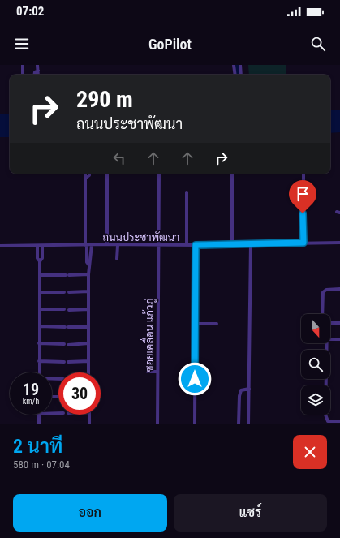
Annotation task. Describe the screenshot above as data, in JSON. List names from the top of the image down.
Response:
{
  "streets": {
    "street": ["ถนนประชาพัฒนา", "ซอยเคลื่อน แก้วภู่"]
  },
  "crossings": [
    ["ถนนประชาพัฒนา", "ซอยเคลื่อน แก้วภู่"]
  ],
  "north": "bottom",
  "page": {
    "status": "07:02",
    "header": "GoPilot",
    "turn": ["290 m", "ถนนประชาพัฒนา"],
    "speed": "19 km/h",
    "limit": "30",
    "heading": ["2 นาที", "580 m · 07:04"],
    "buttons": ["ออก", "แชร์"]
  }
}
